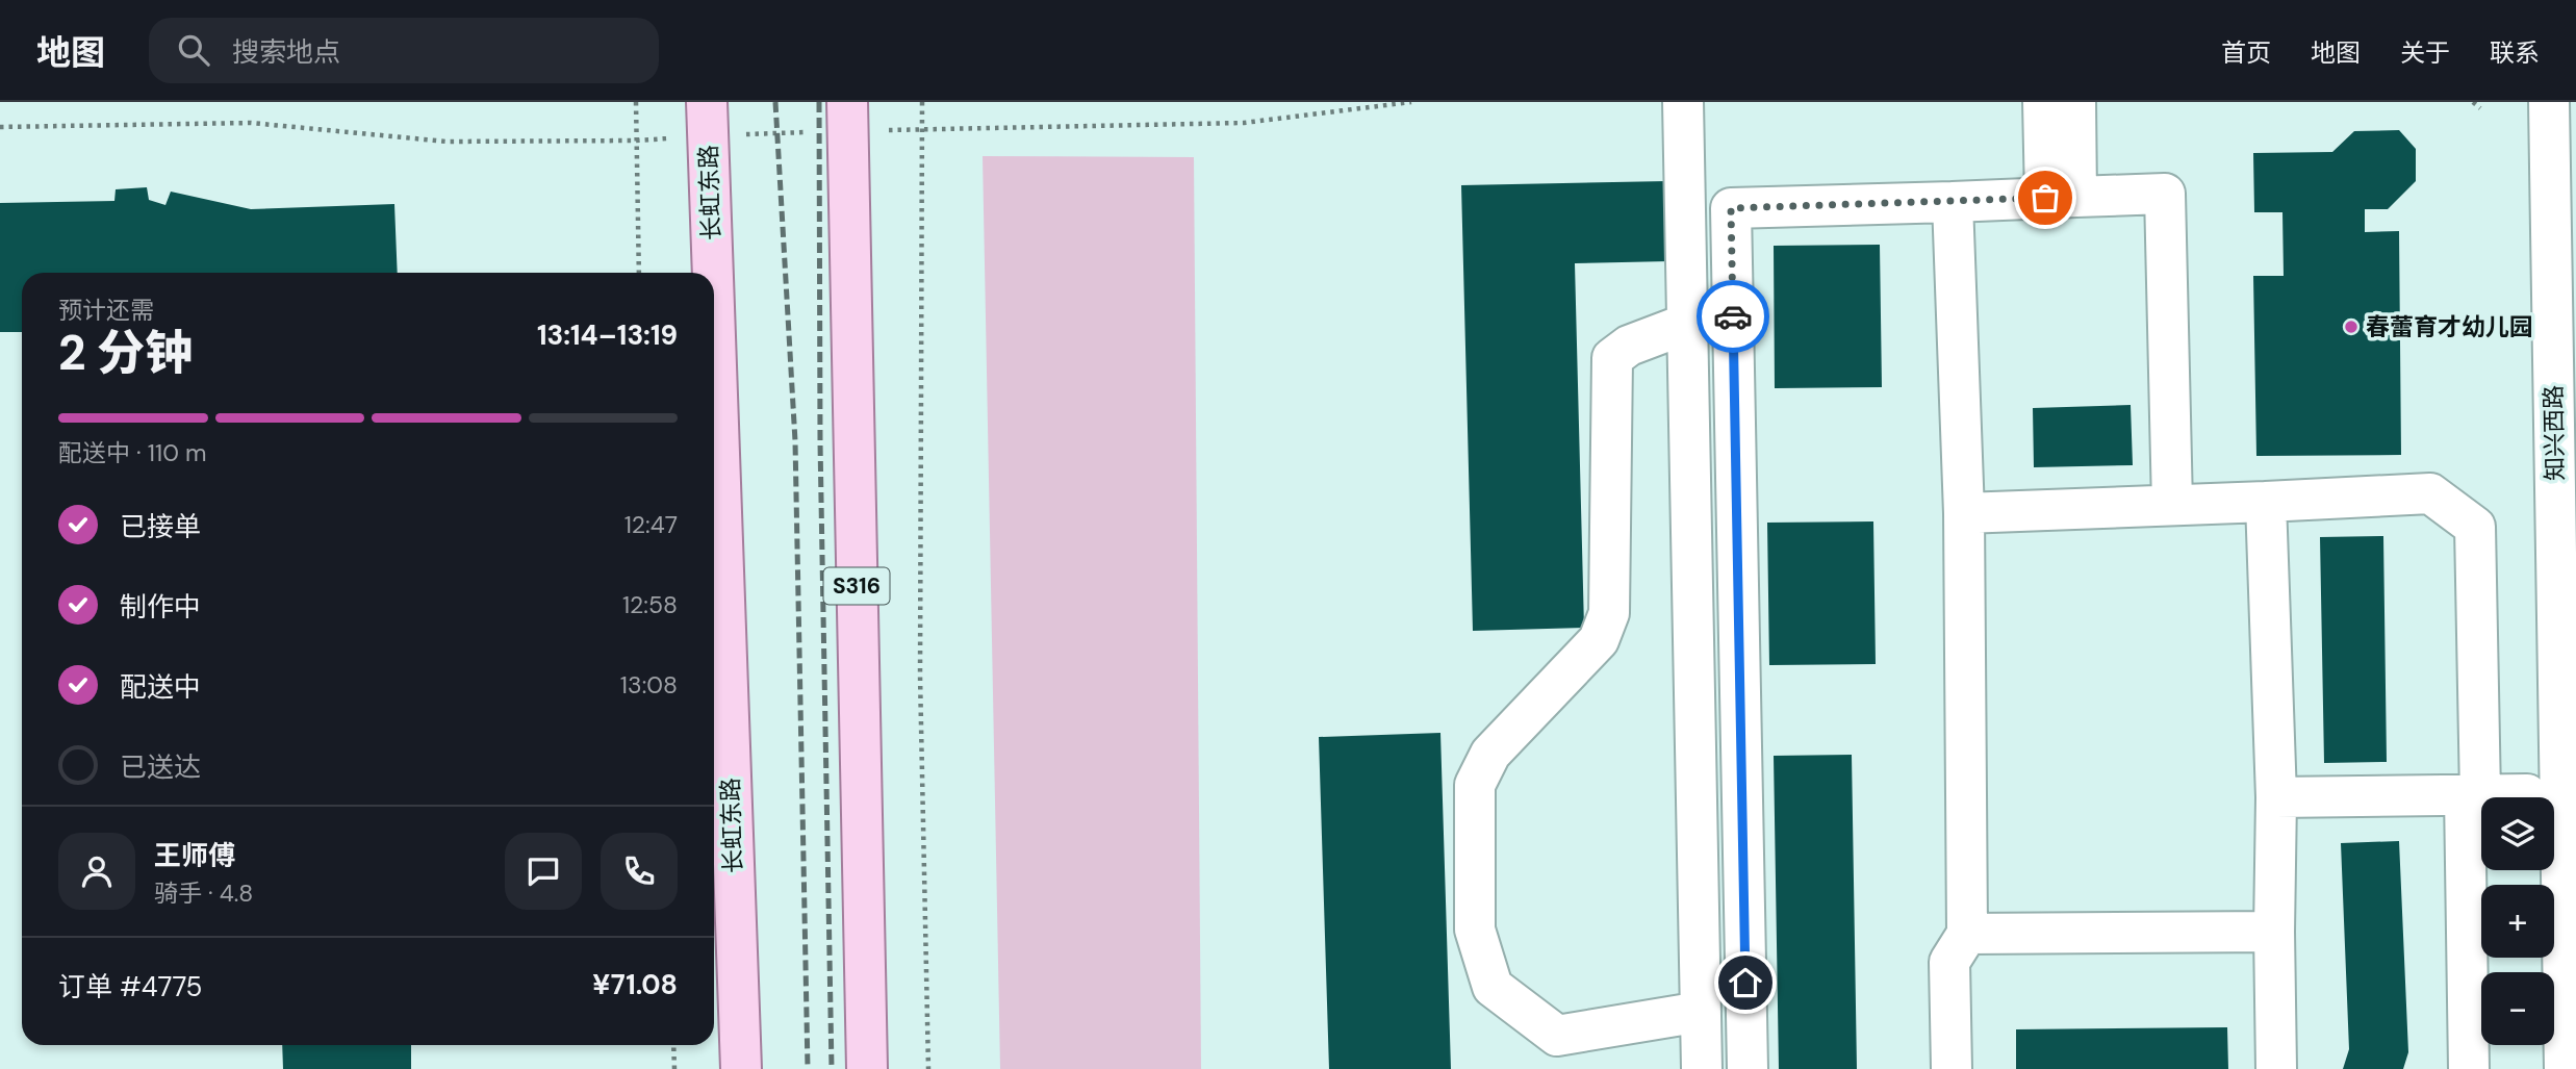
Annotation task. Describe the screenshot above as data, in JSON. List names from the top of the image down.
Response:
{
  "streets": {
    "main road": ["长虹东路", "S316"],
    "street": ["知兴西路"]
  },
  "places": ["春蕾育才幼儿园"],
  "page": {
    "header": "地图",
    "search": "搜索地点",
    "nav": [
      "首页",
      "地图",
      "关于",
      "联系"
    ],
    "heading": ["2 分钟", "预计还需", "13:14–13:19"],
    "panel": [
      "王师傅",
      "骑手 · 4.8",
      "订单 #4775",
      "¥71.08"
    ],
    "bar": "配送中 · 110 m",
    "list": [
      ["已接单", "12:47"],
      ["制作中", "12:58"],
      ["配送中", "13:08"],
      "已送达"
    ],
    "map_buttons": ["+", "−"]
  }
}
